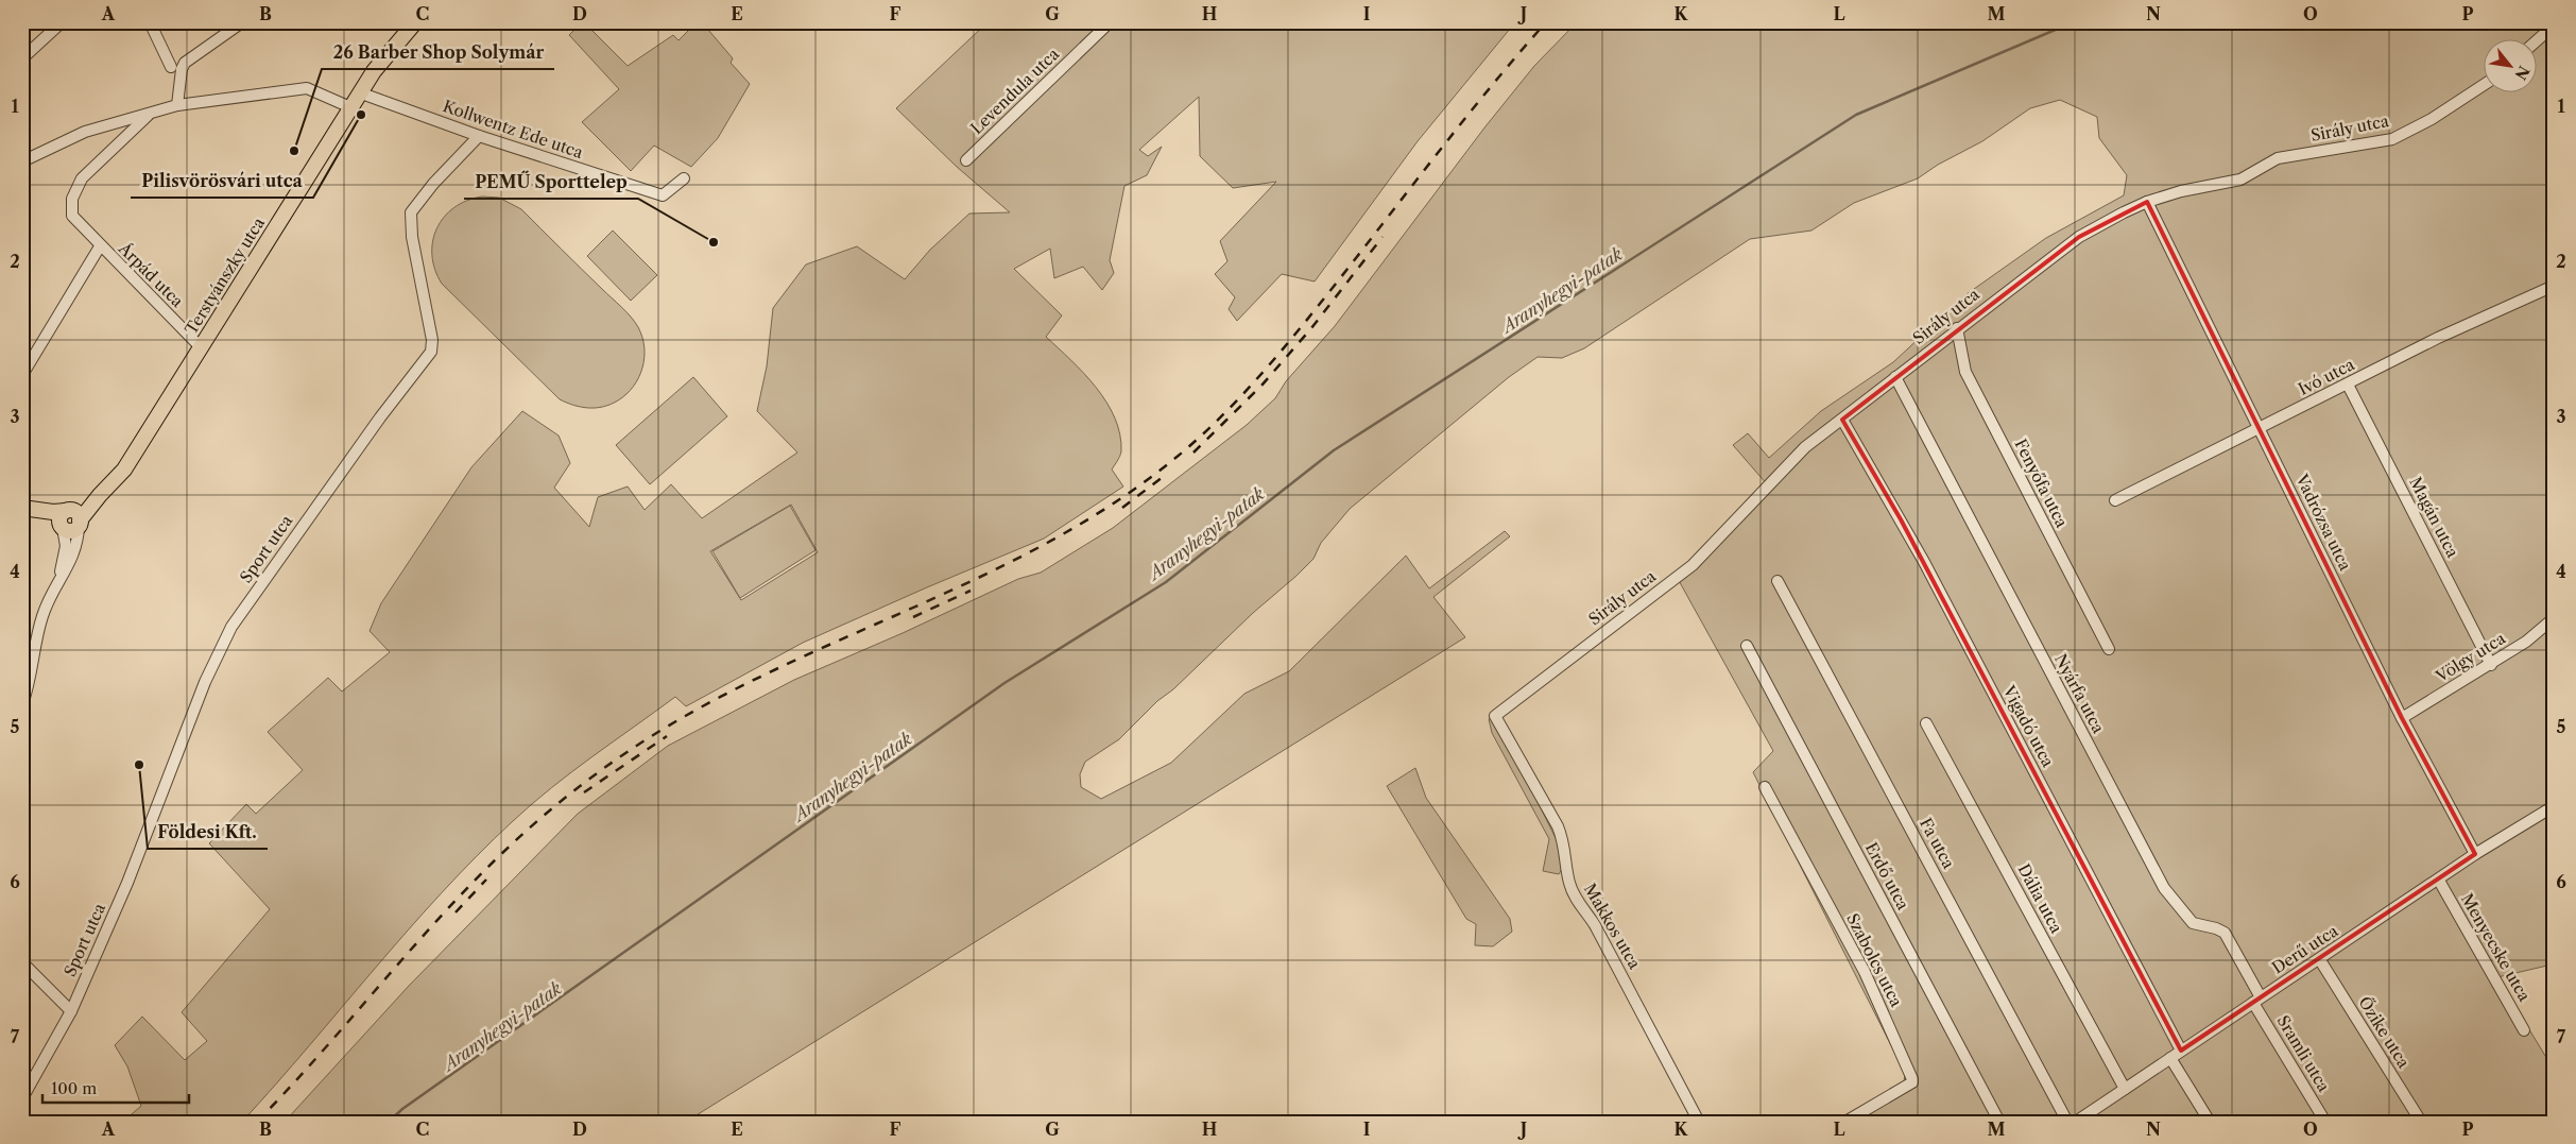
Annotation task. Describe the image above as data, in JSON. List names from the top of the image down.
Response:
{
  "streets": {
    "main road": ["Terstyánszky utca"],
    "street": [
      "Levendula utca",
      "Sirály utca",
      "Kollwentz Ede utca",
      "Árpád utca",
      "Ivó utca",
      "Fenyőfa utca",
      "Magán utca",
      "Vadrózsa utca",
      "Sport utca",
      "Völgy utca",
      "Nyárfa utca",
      "Vigadó utca",
      "Fa utca",
      "Erdő utca",
      "Dália utca",
      "Makkos utca",
      "Menyecske utca",
      "Derű utca",
      "Szabolcs utca",
      "Őzike utca",
      "Sramli utca"
    ]
  },
  "crossings": [
    ["Sirály utca", "Fenyőfa utca"],
    ["Sirály utca", "Vadrózsa utca"],
    ["Sirály utca", "Nyárfa utca"],
    ["Sirály utca", "Vigadó utca"],
    ["Sirály utca", "Makkos utca"],
    ["Kollwentz Ede utca", "Terstyánszky utca"],
    ["Kollwentz Ede utca", "Sport utca"],
    ["Árpád utca", "Terstyánszky utca"],
    ["Ivó utca", "Magán utca"],
    ["Ivó utca", "Vadrózsa utca"],
    ["Magán utca", "Völgy utca"],
    ["Vadrózsa utca", "Völgy utca"],
    ["Vadrózsa utca", "Derű utca"],
    ["Nyárfa utca", "Derű utca"],
    ["Nyárfa utca", "Sramli utca"],
    ["Vigadó utca", "Derű utca"],
    ["Dália utca", "Derű utca"],
    ["Menyecske utca", "Derű utca"],
    ["Derű utca", "Őzike utca"],
    ["Derű utca", "Sramli utca"]
  ],
  "water": ["Aranyhegyi-patak"],
  "places": [
    "Pilisvörösvári utca",
    "26 Barber Shop Solymár",
    "PEMŰ Sporttelep",
    "Földesi Kft."
  ],
  "scale_bar": "100 m",
  "north": "bottom right",
  "grid": {
    "columns": [
      "A",
      "B",
      "C",
      "D",
      "E",
      "F",
      "G",
      "H",
      "I",
      "J",
      "K",
      "L",
      "M",
      "N",
      "O",
      "P"
    ],
    "rows": [
      "1",
      "2",
      "3",
      "4",
      "5",
      "6",
      "7"
    ]
  }
}
